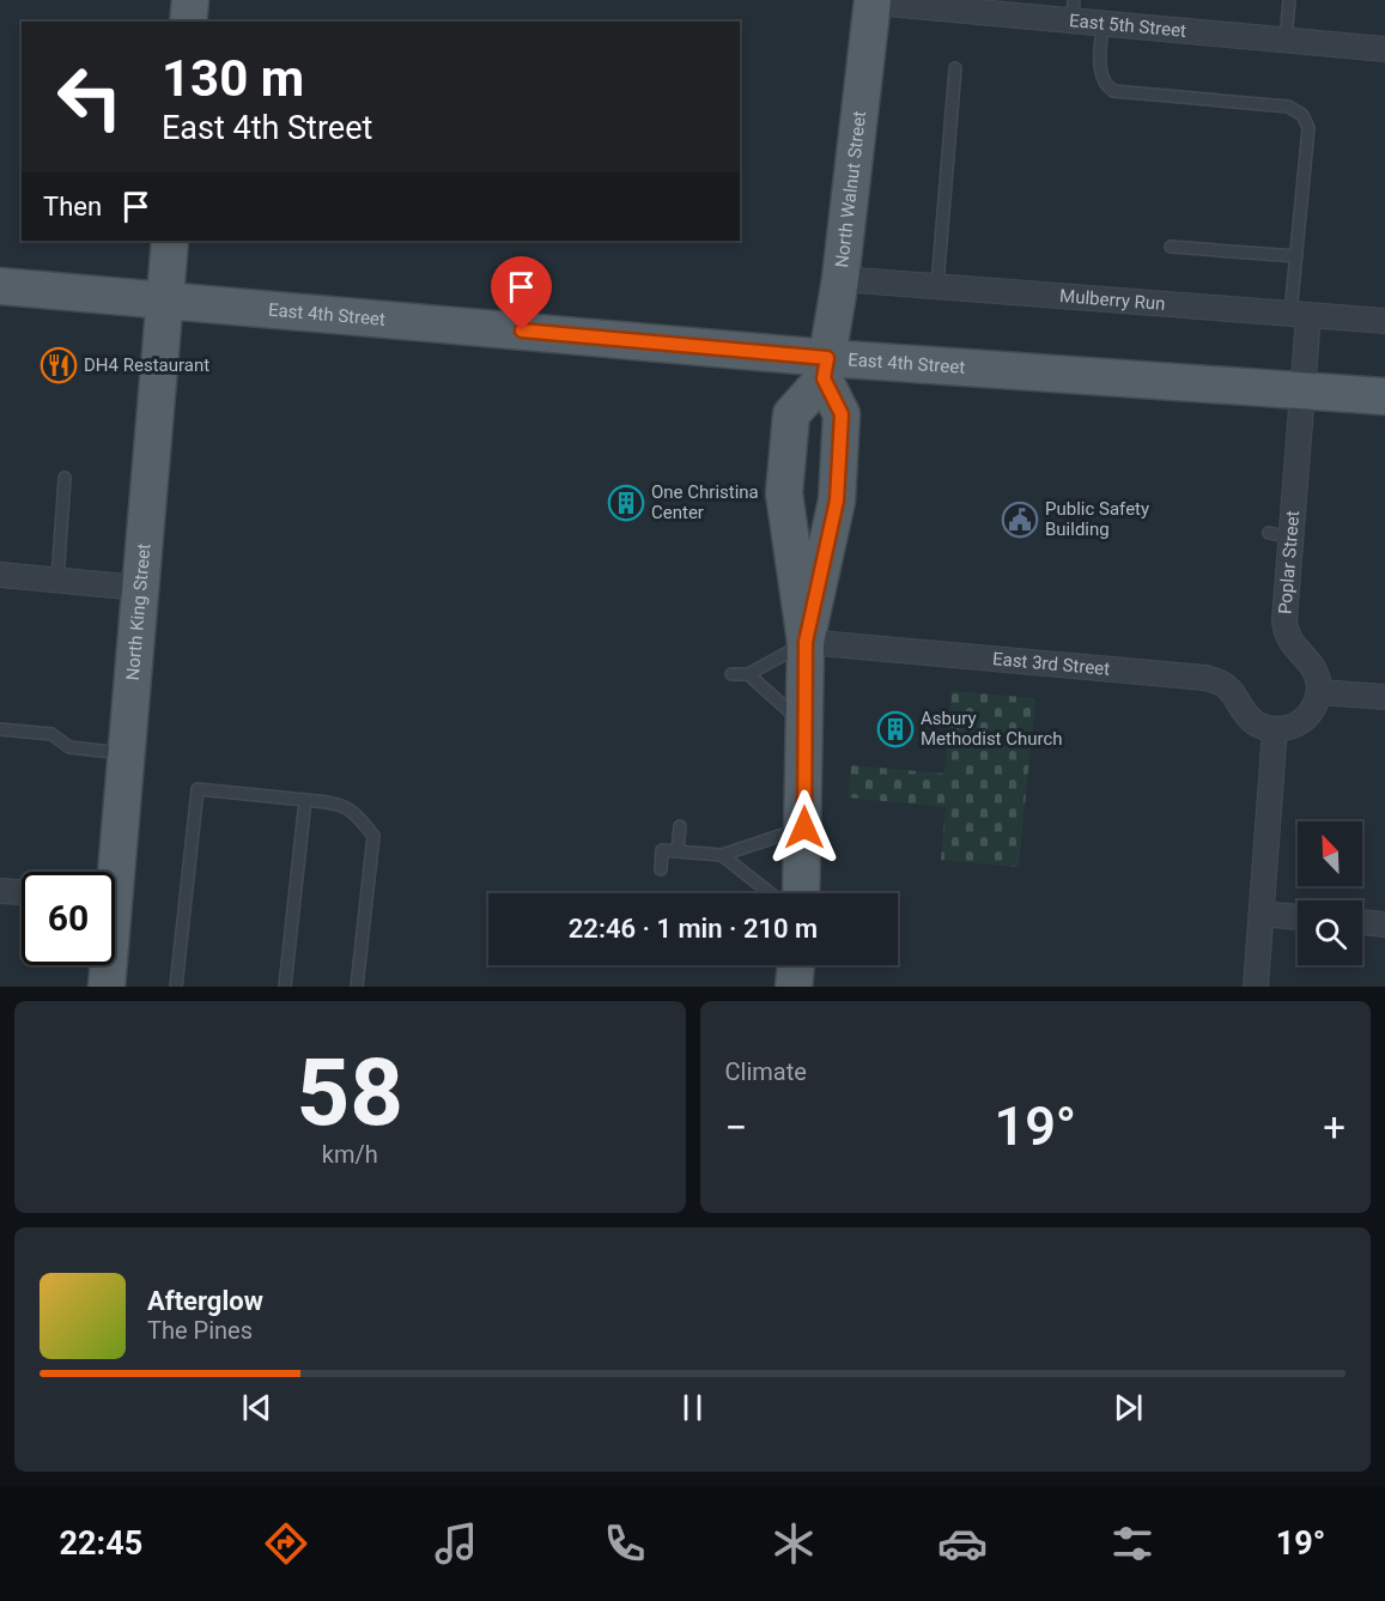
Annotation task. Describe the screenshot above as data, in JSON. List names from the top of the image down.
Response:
{
  "streets": {
    "main road": ["North Walnut Street", "East 4th Street", "North King Street"],
    "street": [
      "East 5th Street",
      "Mulberry Run",
      "Poplar Street",
      "East 3rd Street"
    ]
  },
  "crossings": [
    ["East 5th Street", "North Walnut Street"],
    ["North Walnut Street", "Mulberry Run"],
    ["North Walnut Street", "East 4th Street"],
    ["Mulberry Run", "Poplar Street"],
    ["East 4th Street", "Poplar Street"],
    ["East 4th Street", "North King Street"]
  ],
  "places": {
    "restaurant": ["DH4 Restaurant"],
    "building": ["One Christina Center", "Asbury Methodist Church"],
    "public building": ["Public Safety Building"]
  },
  "north": "top left",
  "page": {
    "turn": ["130 m", "East 4th Street"],
    "then": "Then",
    "limit": "60",
    "trip": "22:46 · 1 min · 210 m",
    "tile": [
      ["58", "km/h"],
      "Climate"
    ],
    "heat": ["−", "19°", "+"],
    "song": ["Afterglow", "The Pines"],
    "tabs": ["22:45", "19°"]
  }
}
